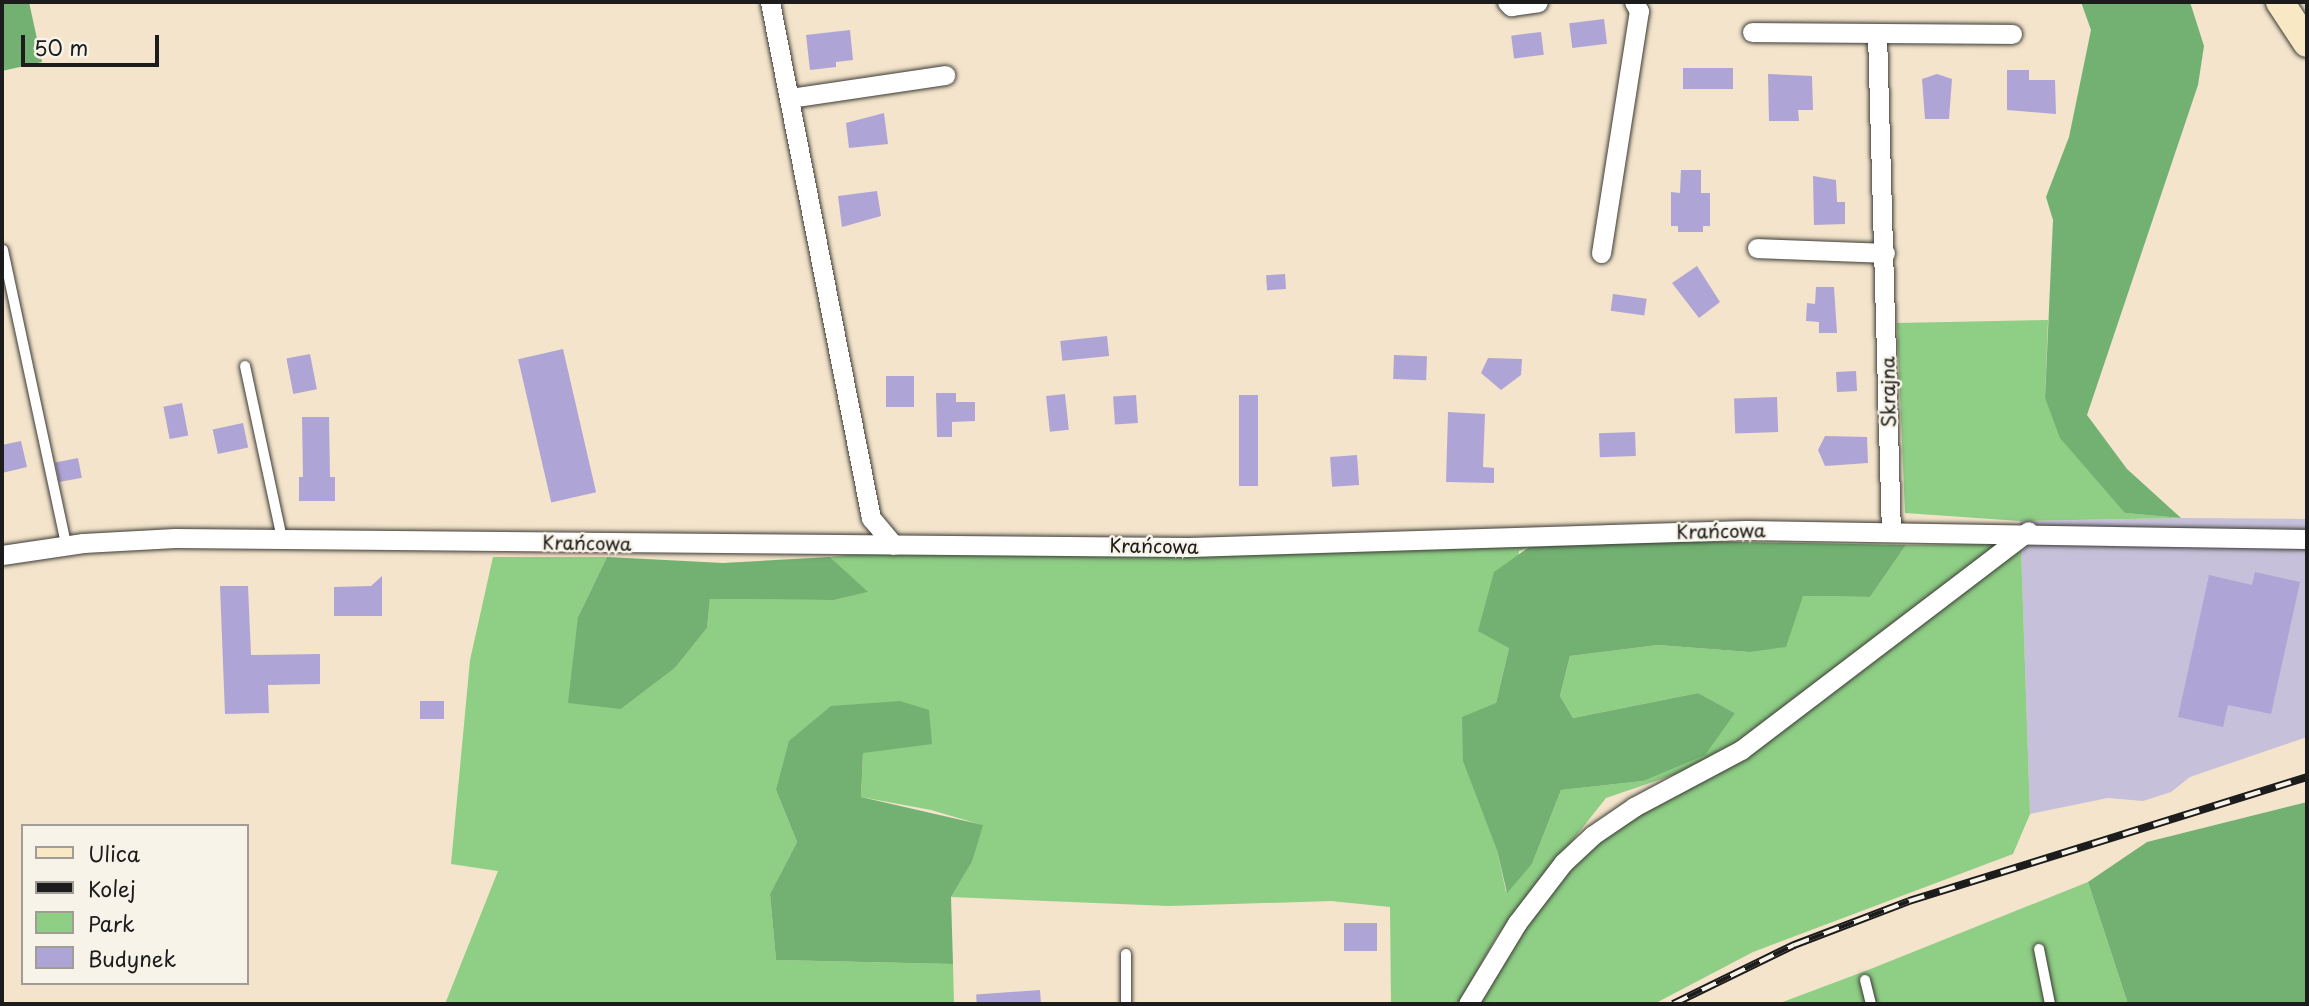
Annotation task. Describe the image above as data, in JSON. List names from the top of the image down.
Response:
{
  "streets": {
    "street": ["Skrajna", "Krańcowa"]
  },
  "crossings": [
    ["Skrajna", "Krańcowa"]
  ],
  "legend": [
    "Ulica",
    "Kolej",
    "Park",
    "Budynek"
  ],
  "scale_bar": "50 m"
}
